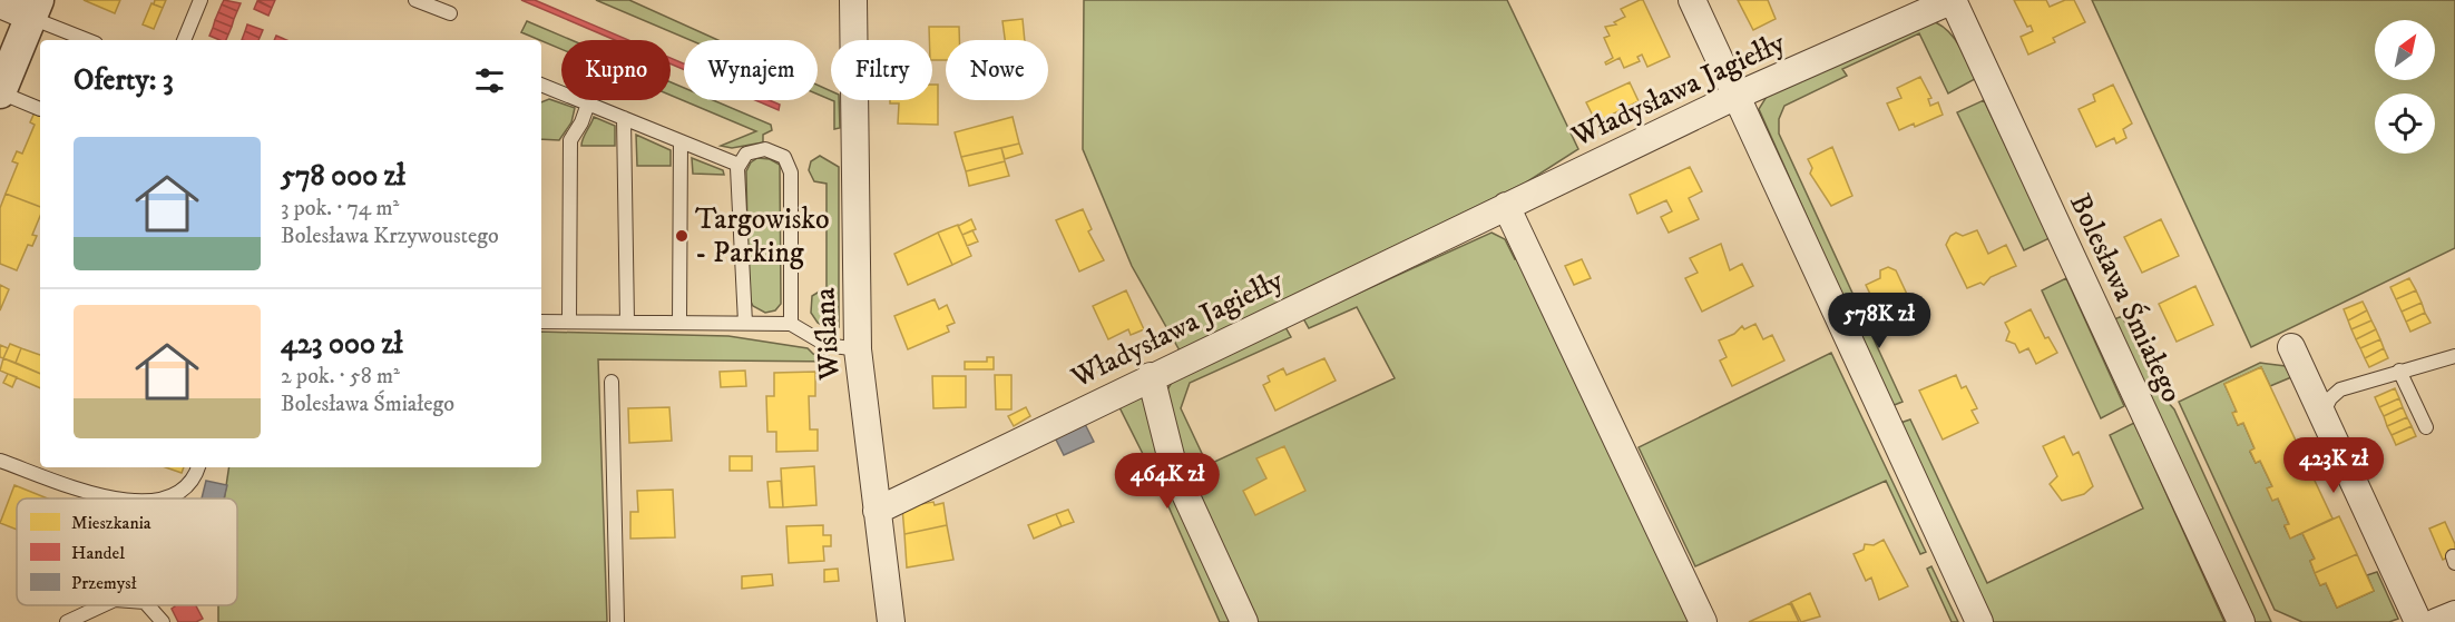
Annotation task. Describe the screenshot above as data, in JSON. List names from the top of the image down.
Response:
{
  "streets": {
    "street": ["Władysława Jagiełły", "Bolesława Śmiałego", "Wiślana"]
  },
  "crossings": [
    ["Władysława Jagiełły", "Bolesława Śmiałego"],
    ["Władysława Jagiełły", "Wiślana"]
  ],
  "places": ["Targowisko - Parking"],
  "legend": ["Mieszkania", "Handel", "Przemysł"],
  "north": "top right",
  "page": {
    "chip": [
      "Kupno",
      "Wynajem",
      "Filtry",
      "Nowe"
    ],
    "heading": "Oferty: 3",
    "list": [
      {
        "name": "578 000 zł",
        "note": "3 pok. · 74 m² · Bolesława Krzywoustego"
      },
      {
        "name": "423 000 zł",
        "note": "2 pok. · 58 m² · Bolesława Śmiałego"
      }
    ],
    "price": ["578K zł", "423K zł", "464K zł"]
  }
}
